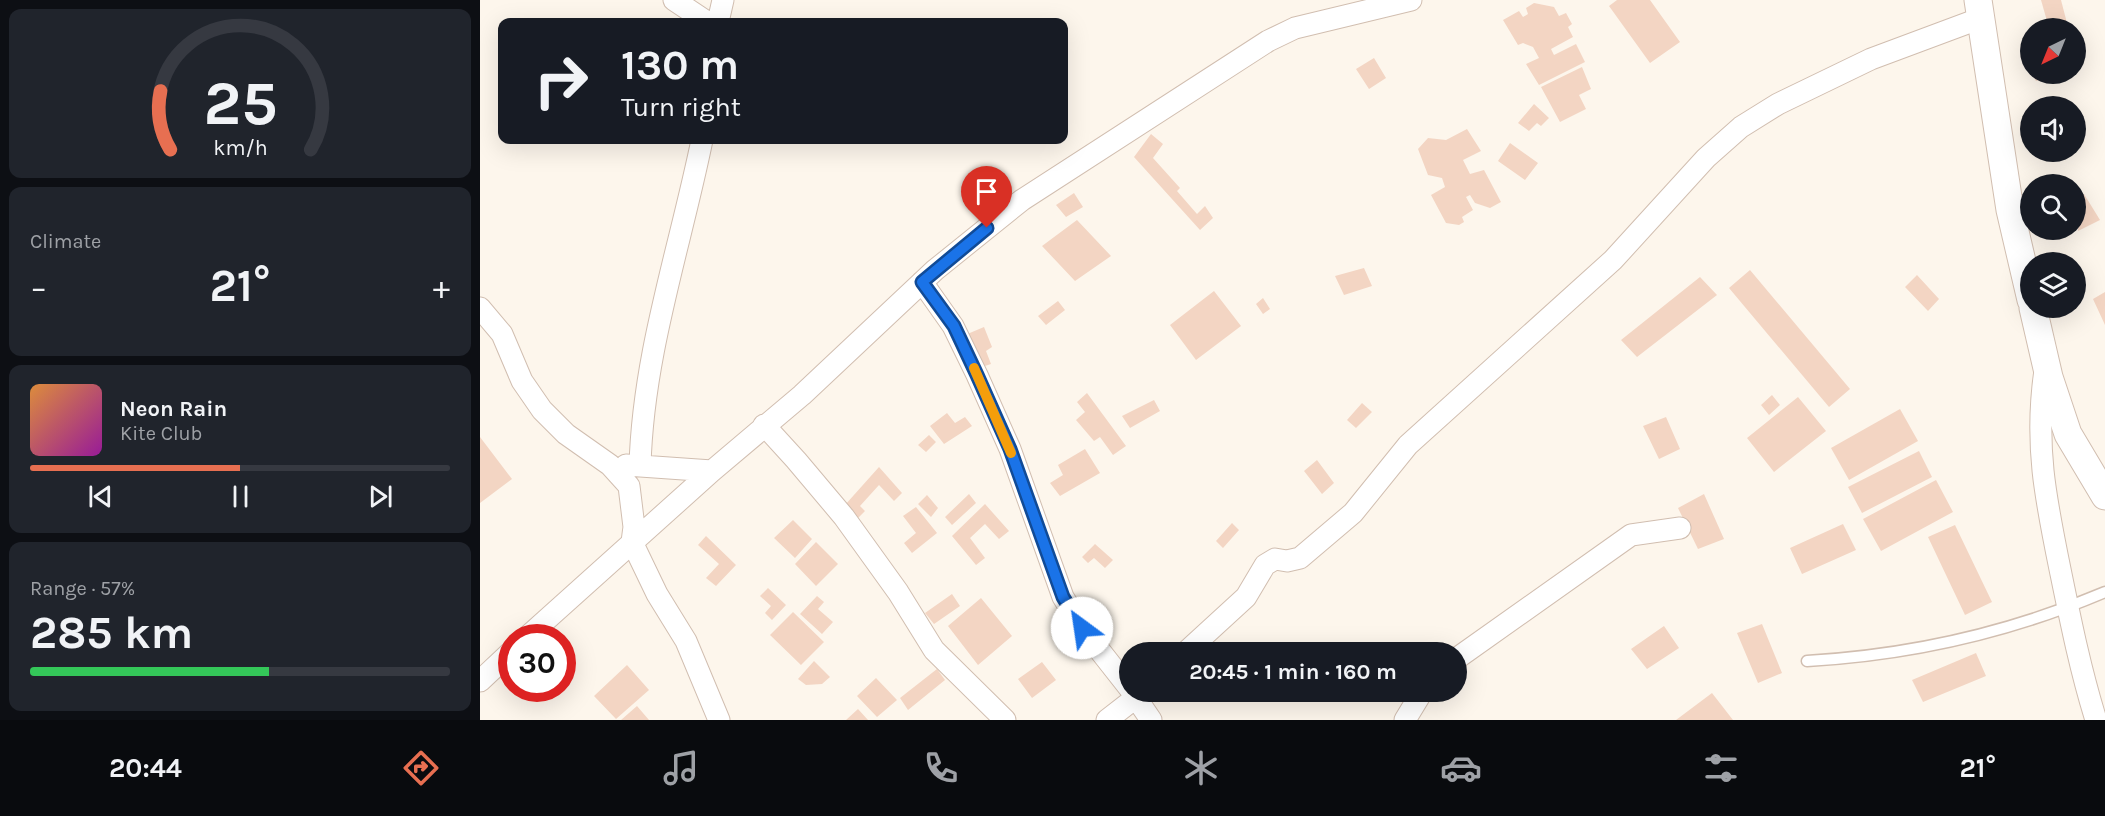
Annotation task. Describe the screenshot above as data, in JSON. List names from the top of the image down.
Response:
{
  "north": "bottom left",
  "page": {
    "turn": ["130 m", "Turn right"],
    "tile": [
      "Climate",
      ["Range · 57%", "285 km"]
    ],
    "heat": ["−", "21°", "+"],
    "song": ["Neon Rain", "Kite Club"],
    "limit": "30",
    "trip": "20:45 · 1 min · 160 m",
    "tabs": ["20:44", "21°"],
    "gauge": ["25", "km/h"]
  }
}
